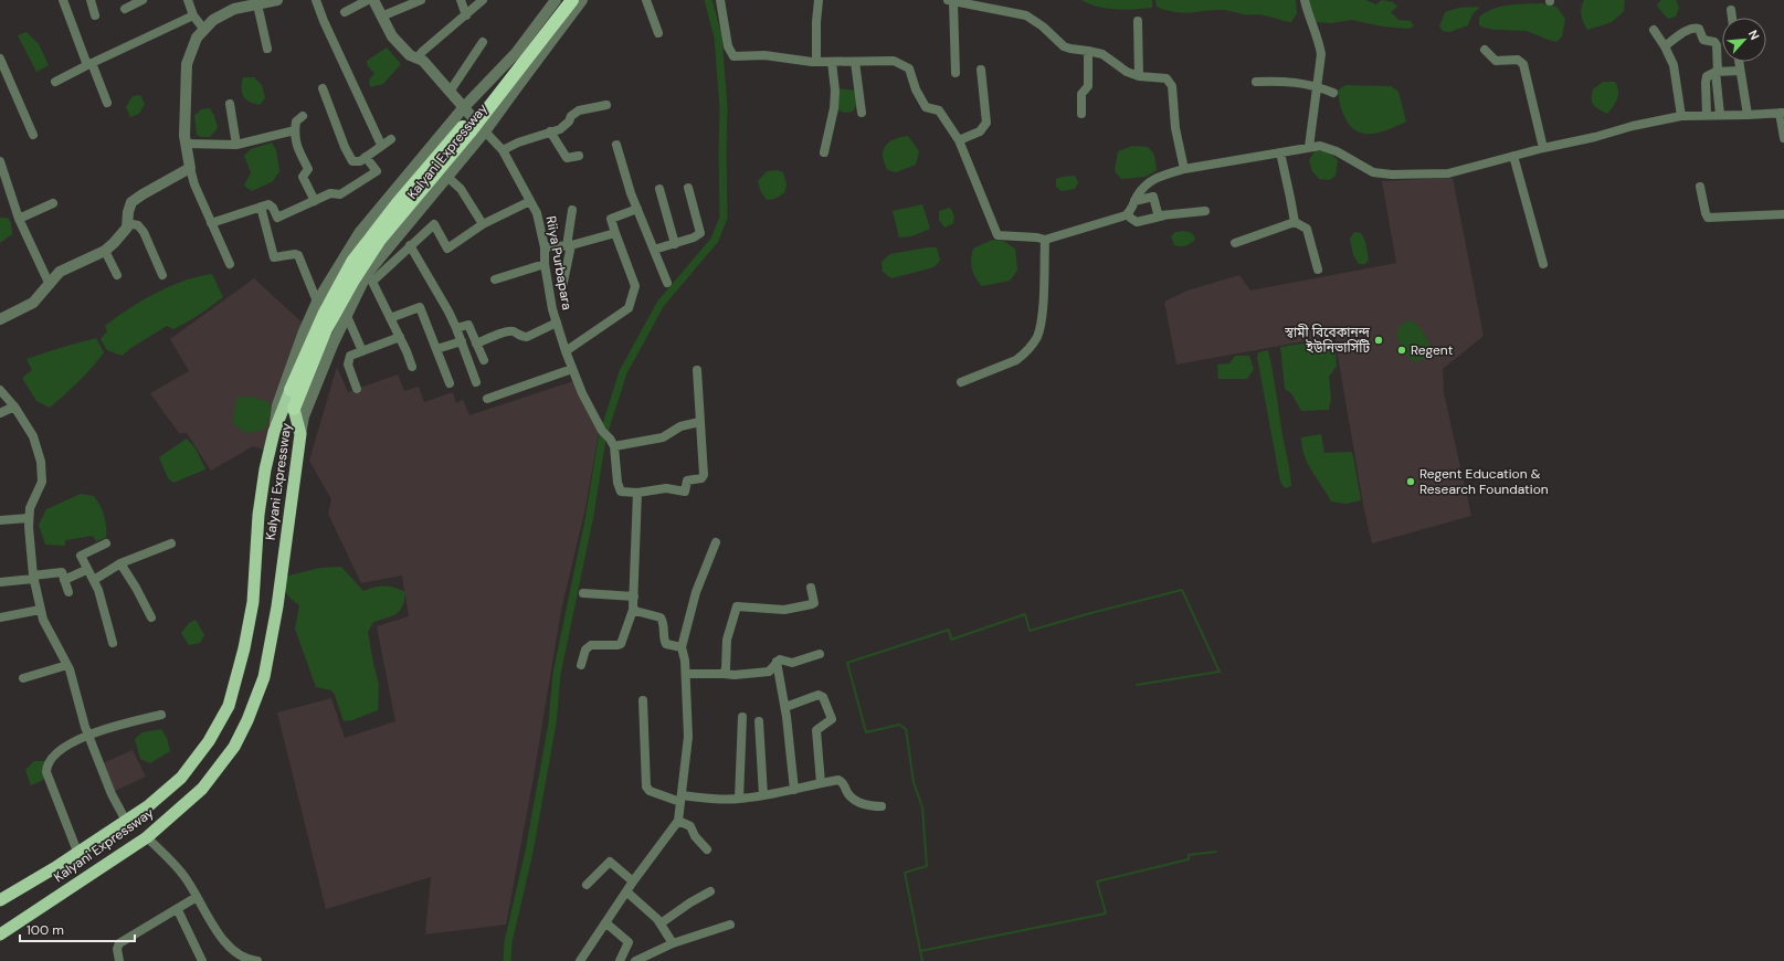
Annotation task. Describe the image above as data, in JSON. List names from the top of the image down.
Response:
{
  "streets": {
    "highway": ["Kalyani Expressway"],
    "street": ["Riiya Purbapara"]
  },
  "crossings": [
    ["Kalyani Expressway", "Riiya Purbapara"]
  ],
  "places": ["স্বামী বিবেকানন্দ ইউনিভার্সিটি", "Regent", "Regent Education & Research Foundation"],
  "scale_bar": "100 m",
  "north": "top right"
}
